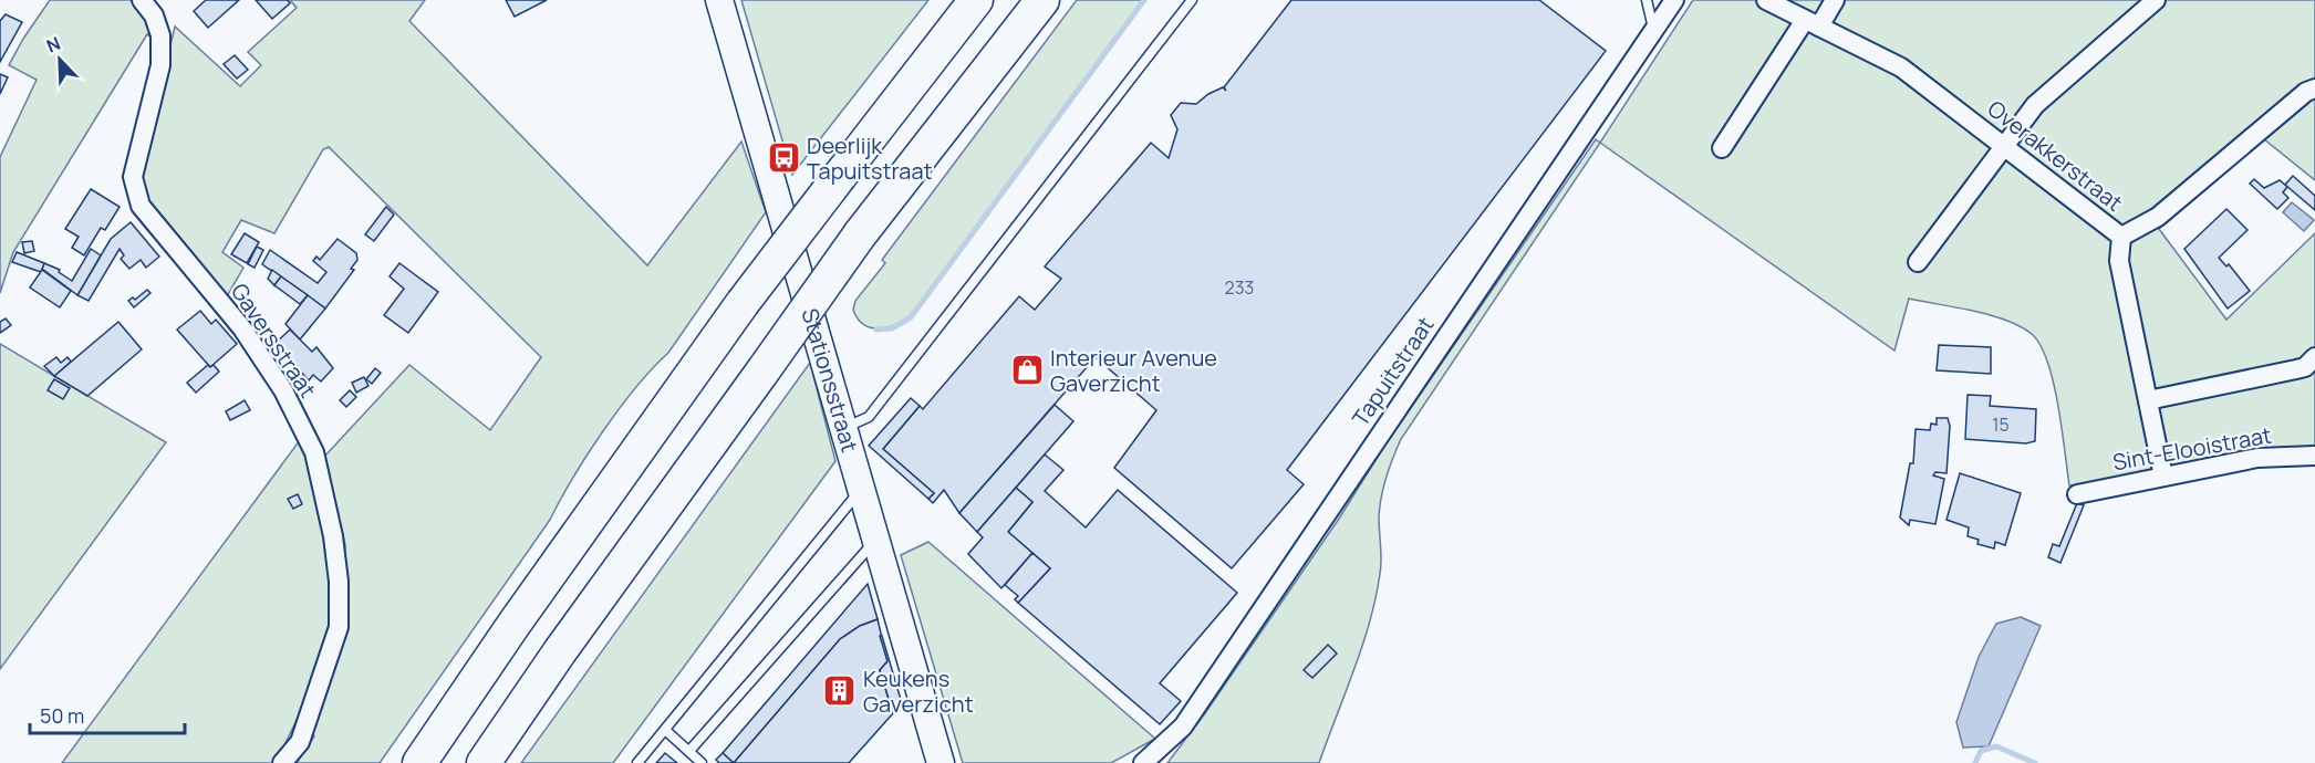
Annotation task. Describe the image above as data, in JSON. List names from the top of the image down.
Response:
{
  "streets": {
    "street": [
      "Overakkerstraat",
      "Gaversstraat",
      "Tapuitstraat",
      "Stationsstraat",
      "Sint-Elooistraat"
    ]
  },
  "crossings": [
    ["Overakkerstraat", "Sint-Elooistraat"]
  ],
  "places": {
    "bus stop": ["Deerlijk Tapuitstraat"],
    "shop": ["Interieur Avenue Gaverzicht"],
    "building": ["Keukens Gaverzicht"]
  },
  "house_numbers": ["233", "15"],
  "scale_bar": "50 m",
  "north": "top left"
}
